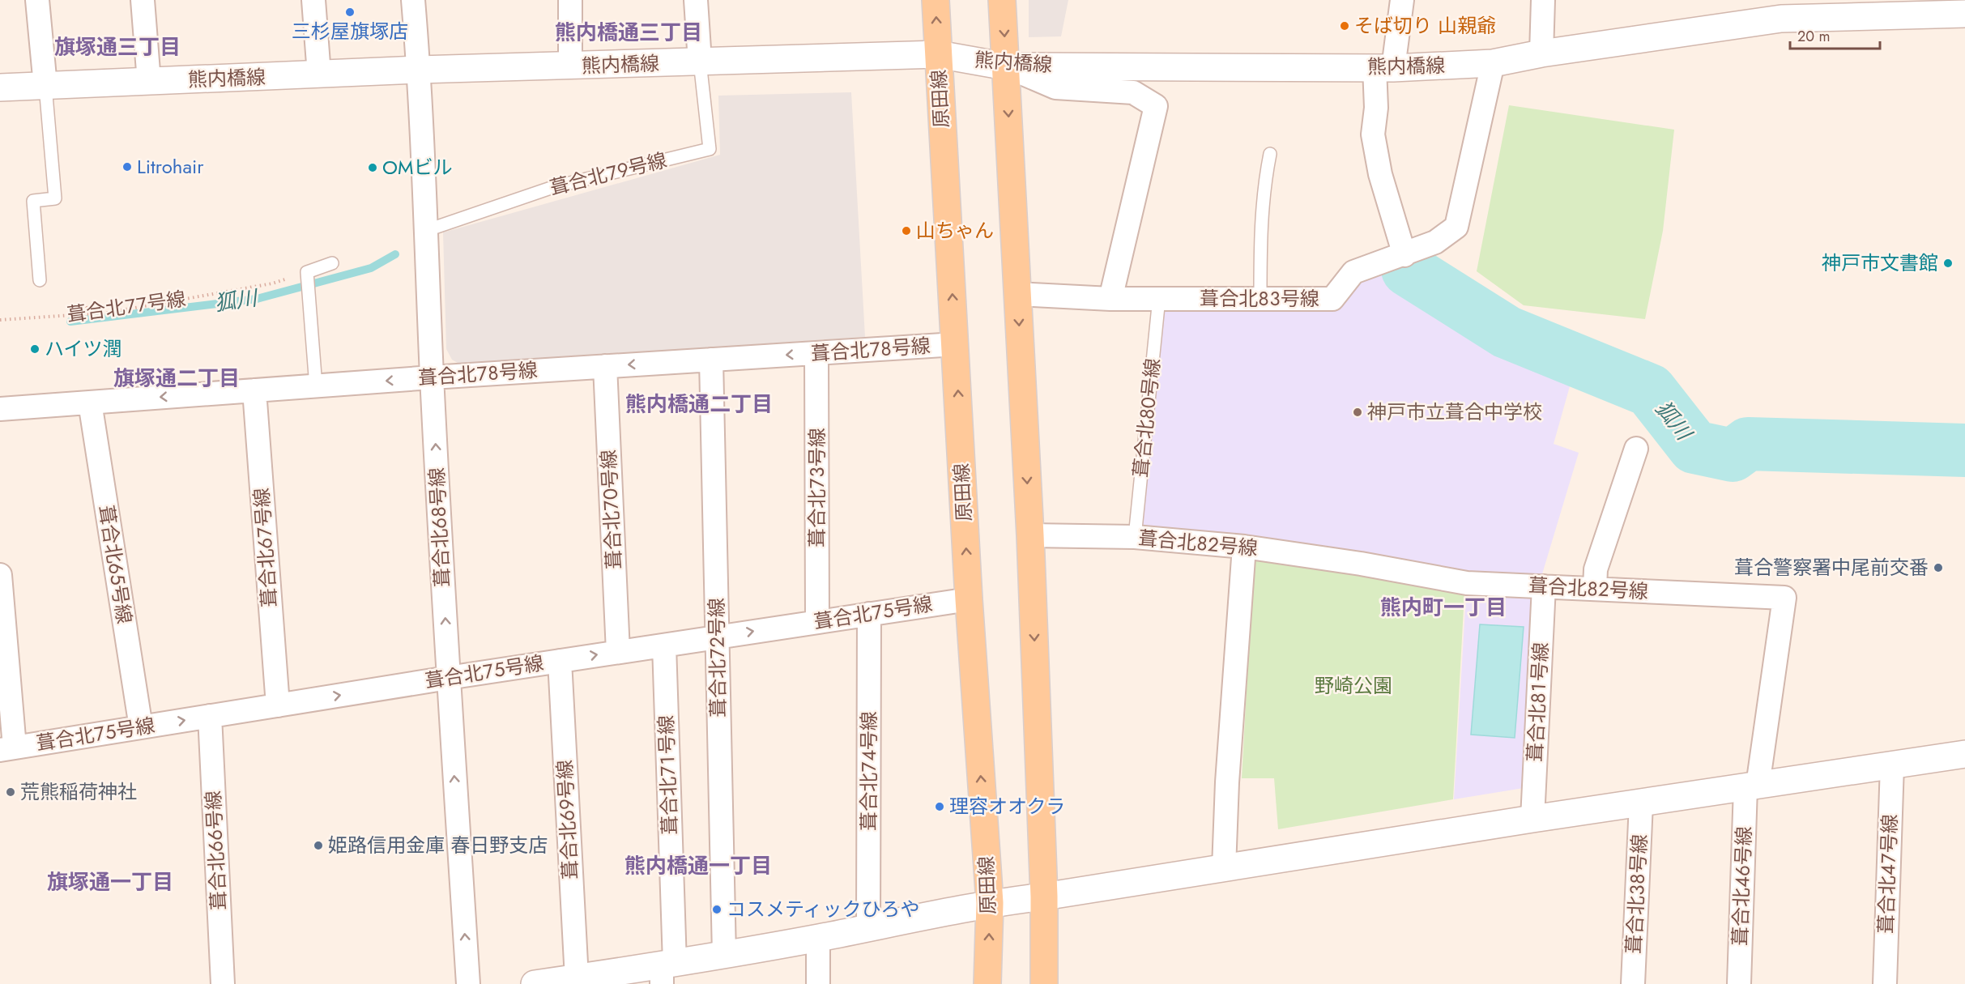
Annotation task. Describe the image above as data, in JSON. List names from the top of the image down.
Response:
{
  "streets": {
    "main road": ["原田線"],
    "street": [
      "熊内橋線",
      "葺合北８３号線",
      "葺合北７８号線",
      "葺合北７３号線",
      "葺合北７０号線",
      "葺合北６８号線",
      "葺合北８２号線",
      "葺合北６７号線",
      "葺合北６５号線",
      "葺合北７５号線",
      "葺合北７２号線",
      "葺合北８１号線",
      "葺合北７４号線",
      "葺合北７１号線",
      "葺合北６９号線",
      "葺合北６６号線",
      "葺合北４７号線",
      "葺合北４６号線",
      "葺合北３８号線"
    ],
    "lane": ["葺合北７９号線", "葺合北８０号線"],
    "path": ["葺合北７７号線"]
  },
  "crossings": [
    ["熊内橋線", "原田線"],
    ["熊内橋線", "葺合北７９号線"],
    ["熊内橋線", "葺合北８３号線"],
    ["熊内橋線", "葺合北６８号線"],
    ["原田線", "葺合北７８号線"],
    ["原田線", "葺合北７５号線"],
    ["葺合北７９号線", "葺合北６８号線"],
    ["葺合北８３号線", "葺合北８０号線"],
    ["葺合北７８号線", "葺合北７３号線"],
    ["葺合北７８号線", "葺合北７０号線"],
    ["葺合北７８号線", "葺合北６８号線"],
    ["葺合北７８号線", "葺合北６７号線"],
    ["葺合北７８号線", "葺合北６５号線"],
    ["葺合北７８号線", "葺合北７２号線"],
    ["葺合北８０号線", "葺合北８２号線"],
    ["葺合北７３号線", "葺合北７５号線"],
    ["葺合北７０号線", "葺合北７５号線"],
    ["葺合北６８号線", "葺合北７５号線"],
    ["葺合北８２号線", "葺合北８１号線"],
    ["葺合北８２号線", "葺合北４６号線"],
    ["葺合北６７号線", "葺合北７５号線"],
    ["葺合北６５号線", "葺合北７５号線"],
    ["葺合北７５号線", "葺合北７２号線"],
    ["葺合北７５号線", "葺合北７４号線"],
    ["葺合北７５号線", "葺合北７１号線"],
    ["葺合北７５号線", "葺合北６９号線"],
    ["葺合北７５号線", "葺合北６６号線"]
  ],
  "one_way": ["葺合北７８号線", "葺合北６８号線", "葺合北７５号線"],
  "districts": [
    "熊内橋通三丁目",
    "旗塚通三丁目",
    "旗塚通二丁目",
    "熊内橋通二丁目",
    "熊内町一丁目",
    "熊内橋通一丁目",
    "旗塚通一丁目"
  ],
  "water": ["狐川"],
  "parks": ["野崎公園"],
  "places": [
    "三杉屋旗塚店",
    "そば切り 山親爺",
    "Litrohair",
    "OMビル",
    "山ちゃん",
    "神戸市文書館",
    "ハイツ潤",
    "神戸市立葺合中学校",
    "葺合警察署中尾前交番",
    "荒熊稲荷神社",
    "理容オオクラ",
    "姫路信用金庫 春日野支店",
    "コスメティックひろや"
  ],
  "scale_bar": "20 m"
}
